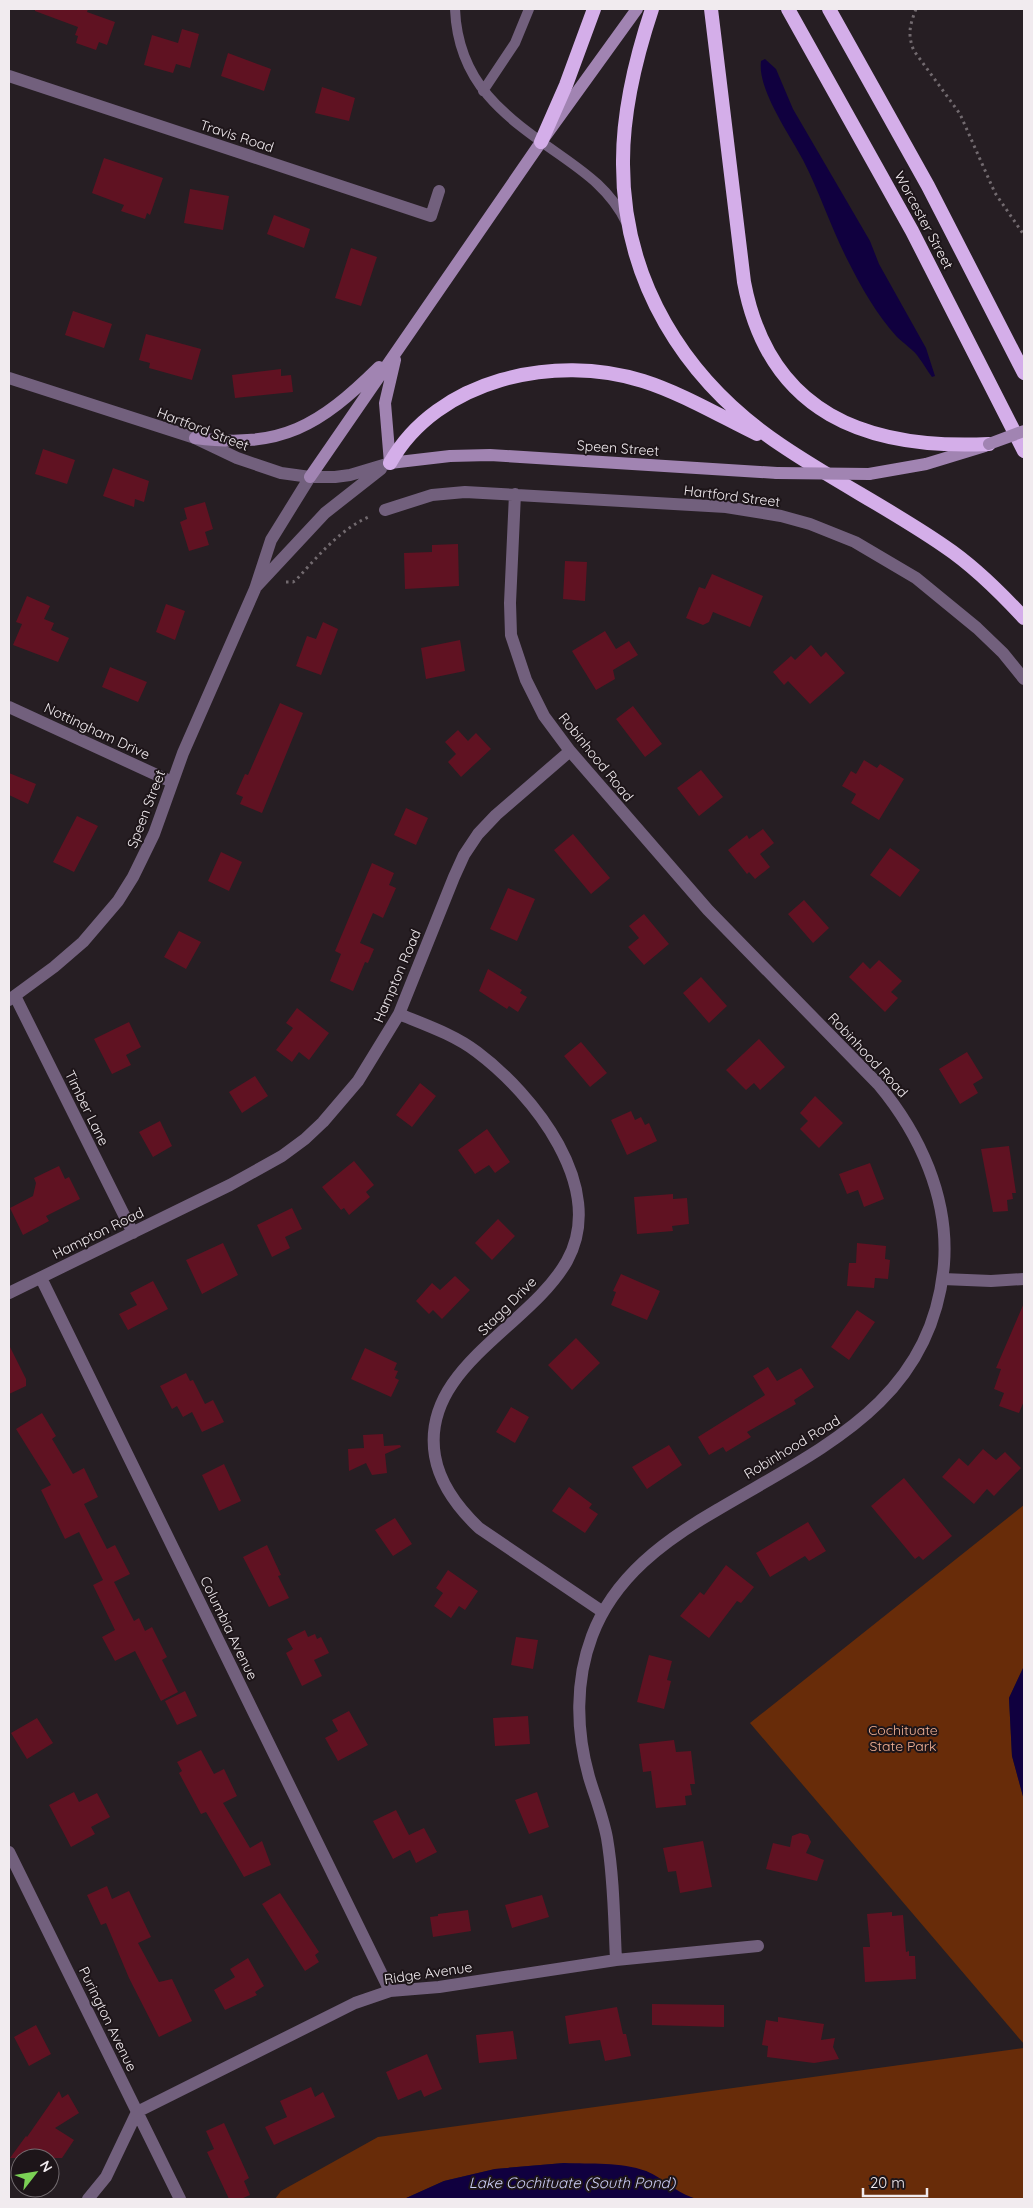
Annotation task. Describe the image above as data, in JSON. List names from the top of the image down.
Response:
{
  "streets": {
    "highway": ["Worcester Street"],
    "main road": ["Speen Street"],
    "street": [
      "Travis Road",
      "Hartford Street",
      "Nottingham Drive",
      "Robinhood Road",
      "Hampton Road",
      "Timber Lane",
      "Stagg Drive",
      "Columbia Avenue",
      "Ridge Avenue",
      "Purington Avenue"
    ]
  },
  "crossings": [
    ["Hartford Street", "Speen Street"],
    ["Hartford Street", "Robinhood Road"],
    ["Speen Street", "Nottingham Drive"],
    ["Speen Street", "Timber Lane"],
    ["Robinhood Road", "Hampton Road"],
    ["Robinhood Road", "Stagg Drive"],
    ["Robinhood Road", "Ridge Avenue"],
    ["Hampton Road", "Timber Lane"],
    ["Hampton Road", "Stagg Drive"],
    ["Hampton Road", "Columbia Avenue"],
    ["Columbia Avenue", "Ridge Avenue"],
    ["Ridge Avenue", "Purington Avenue"]
  ],
  "water": ["Lake Cochituate (South Pond)"],
  "parks": ["Cochituate State Park"],
  "scale_bar": "20 m",
  "north": "top right"
}
